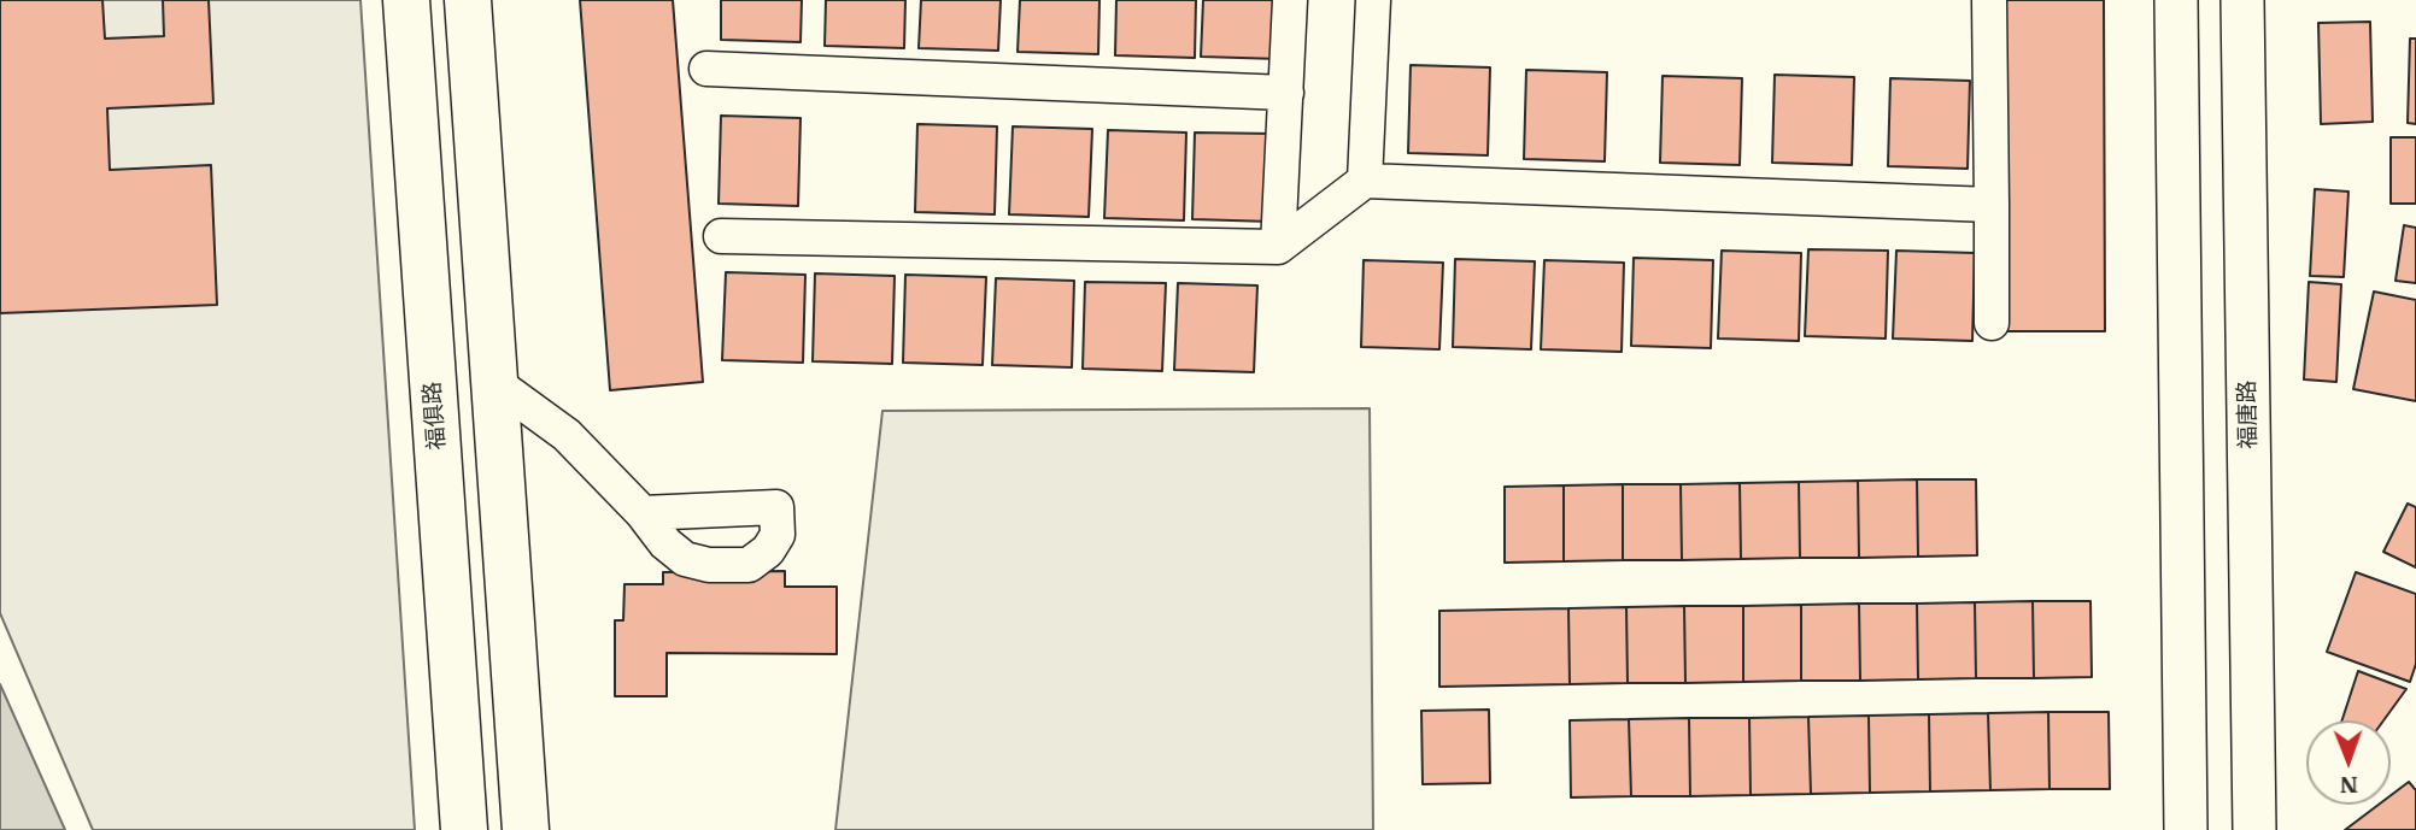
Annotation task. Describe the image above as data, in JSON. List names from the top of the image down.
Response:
{
  "streets": {
    "main road": ["福俱路"],
    "street": ["福唐路"]
  },
  "north": "bottom"
}
